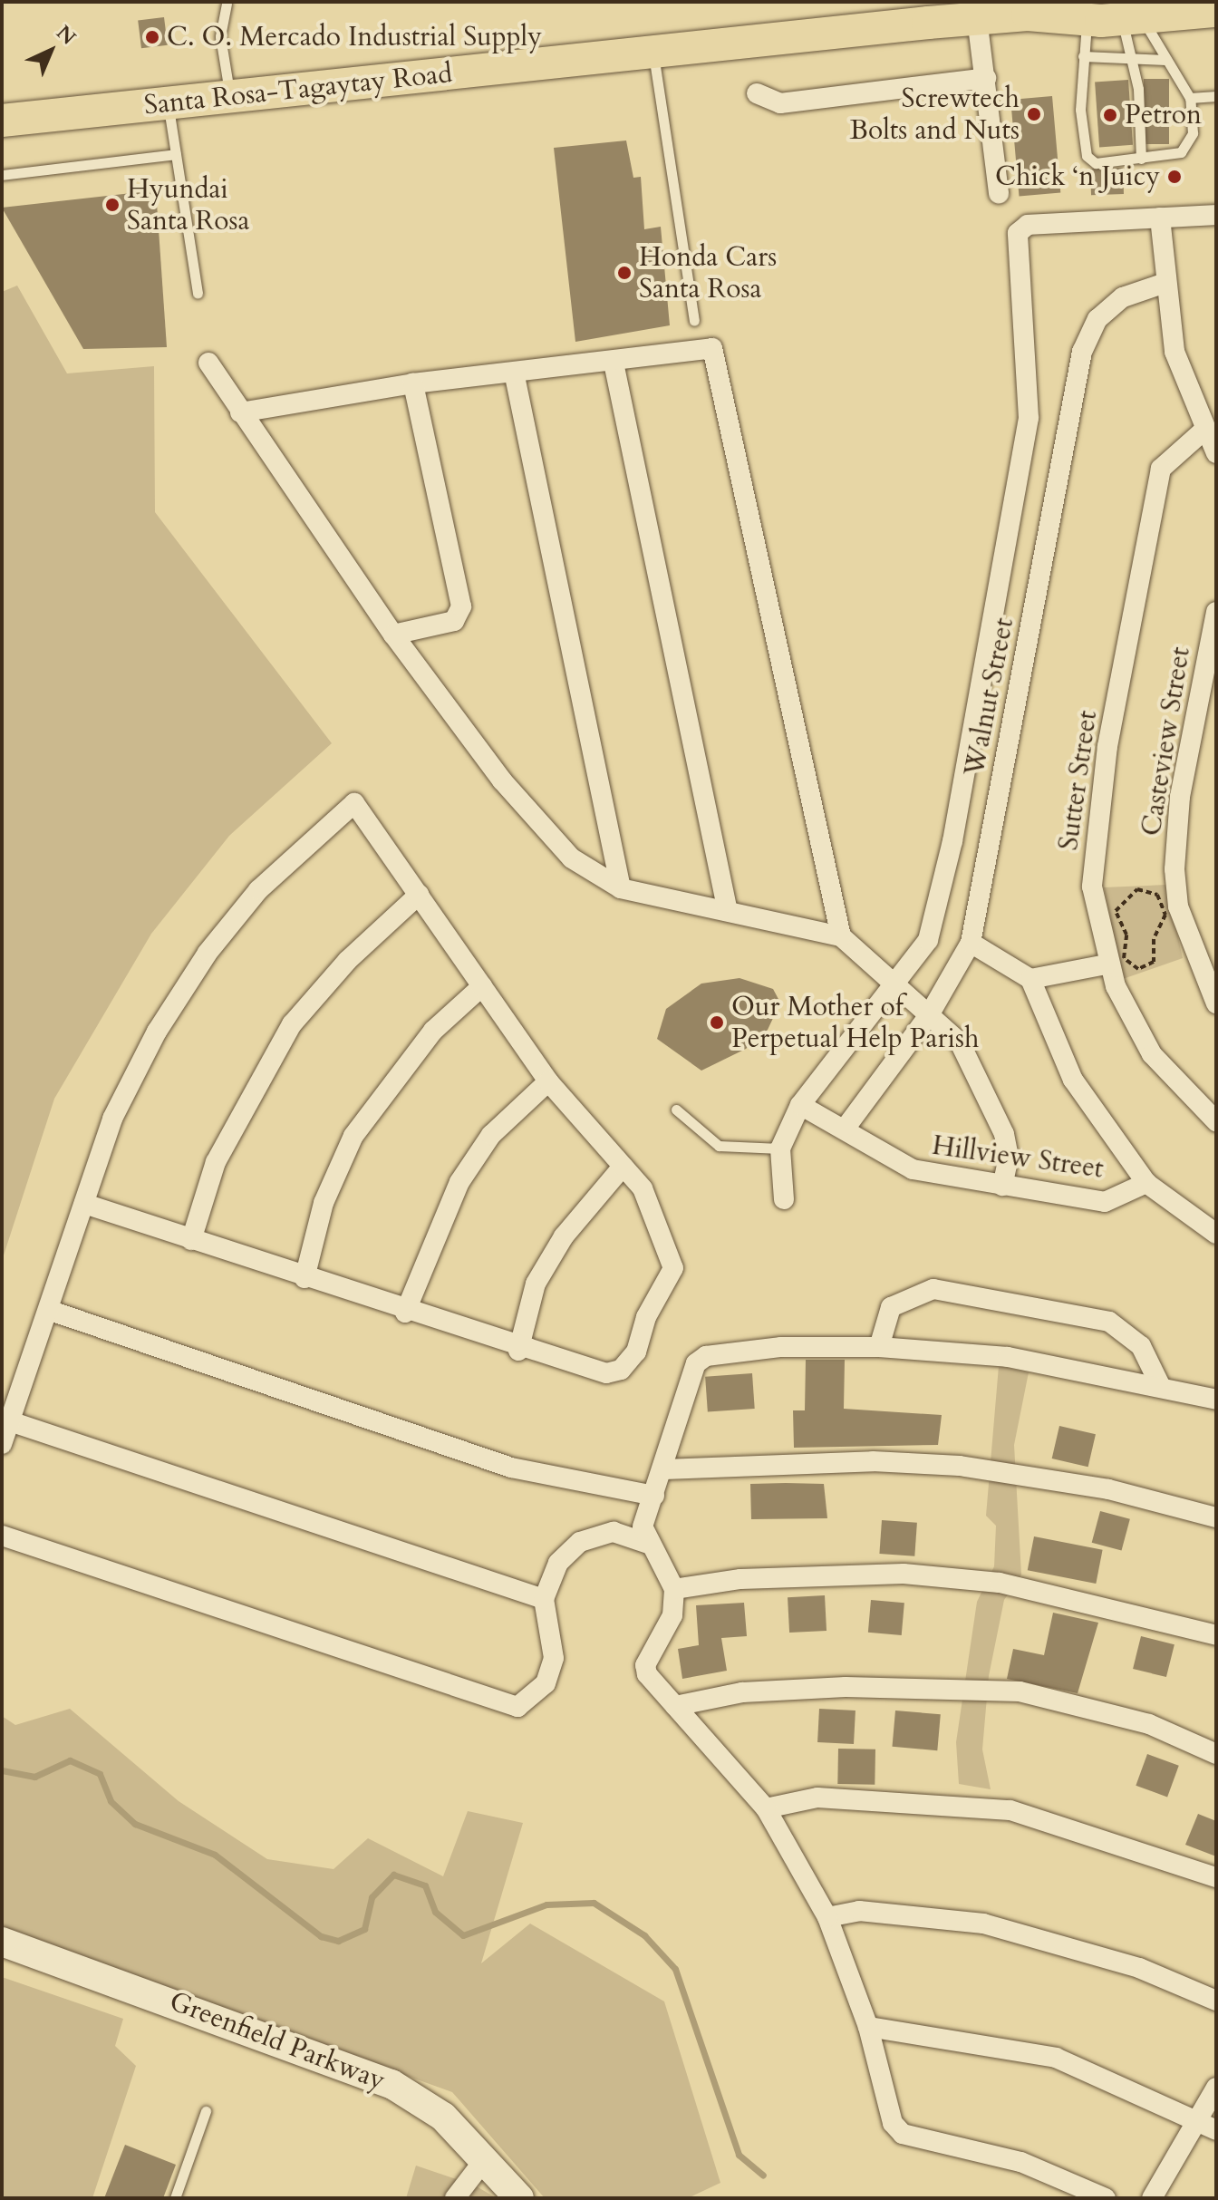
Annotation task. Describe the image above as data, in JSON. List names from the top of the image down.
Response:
{
  "streets": {
    "main road": ["Santa Rosa-Tagaytay Road", "Greenfield Parkway"],
    "street": [
      "Walnut Street",
      "Casteview Street",
      "Sutter Street",
      "Hillview Street"
    ]
  },
  "crossings": [
    ["Walnut Street", "Hillview Street"]
  ],
  "places": [
    "C. O. Mercado Industrial Supply",
    "Screwtech Bolts and Nuts",
    "Petron",
    "Chick ‘n Juicy",
    "Hyundai Santa Rosa",
    "Honda Cars Santa Rosa",
    "Our Mother of Perpetual Help Parish"
  ],
  "north": "top right"
}
